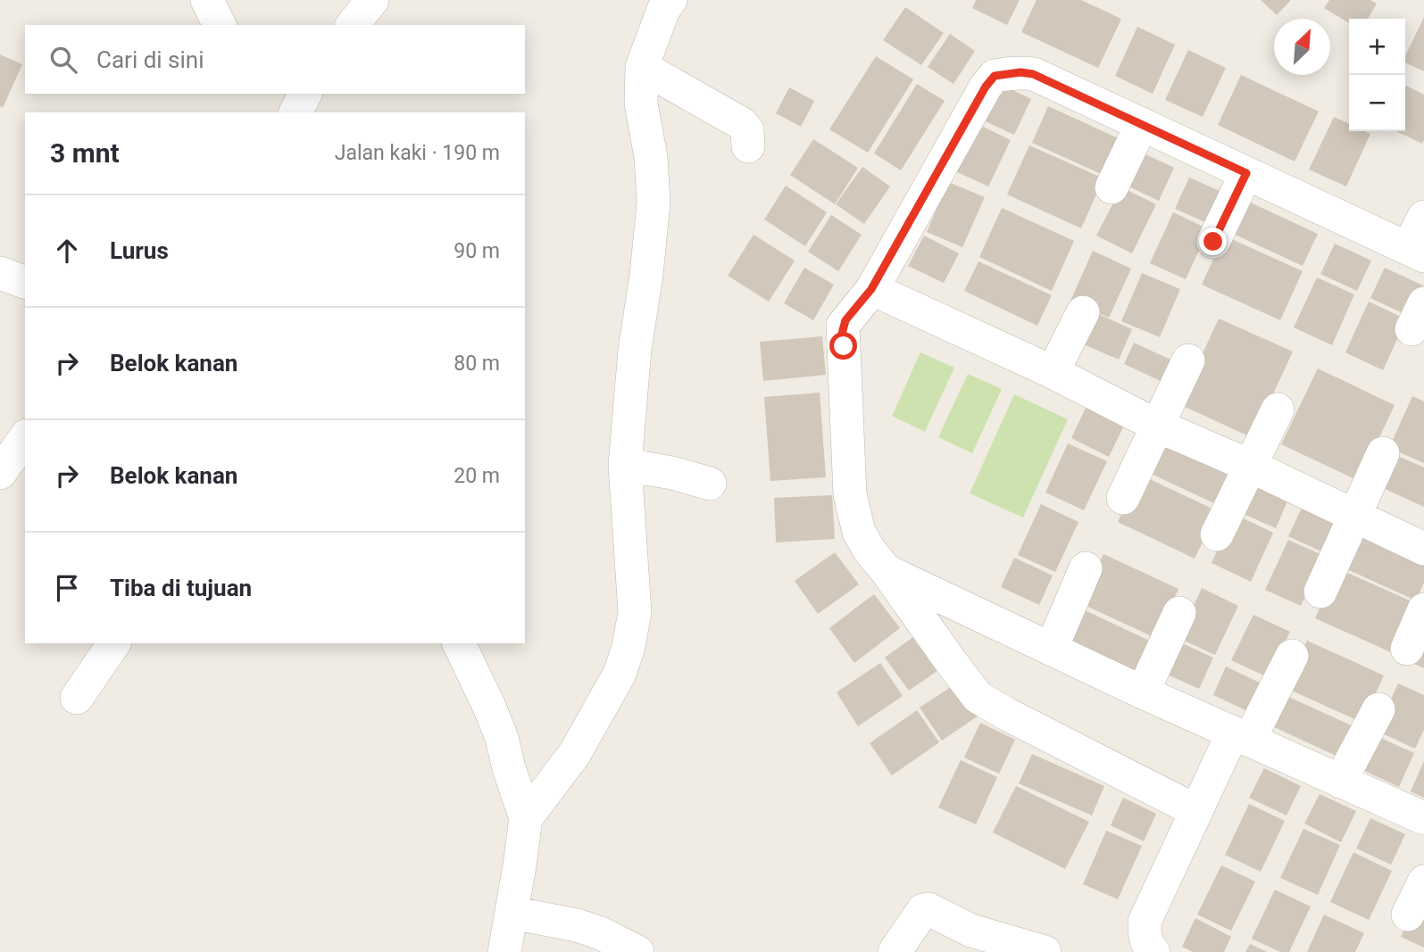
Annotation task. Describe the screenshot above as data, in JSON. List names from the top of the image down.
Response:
{
  "north": "top right",
  "page": {
    "map_buttons": ["+", "−"],
    "search": "Cari di sini",
    "heading": ["3 mnt", "Jalan kaki · 190 m"],
    "list": [
      ["Lurus", "90 m"],
      ["Belok kanan", "80 m"],
      ["Belok kanan", "20 m"],
      "Tiba di tujuan"
    ]
  }
}
